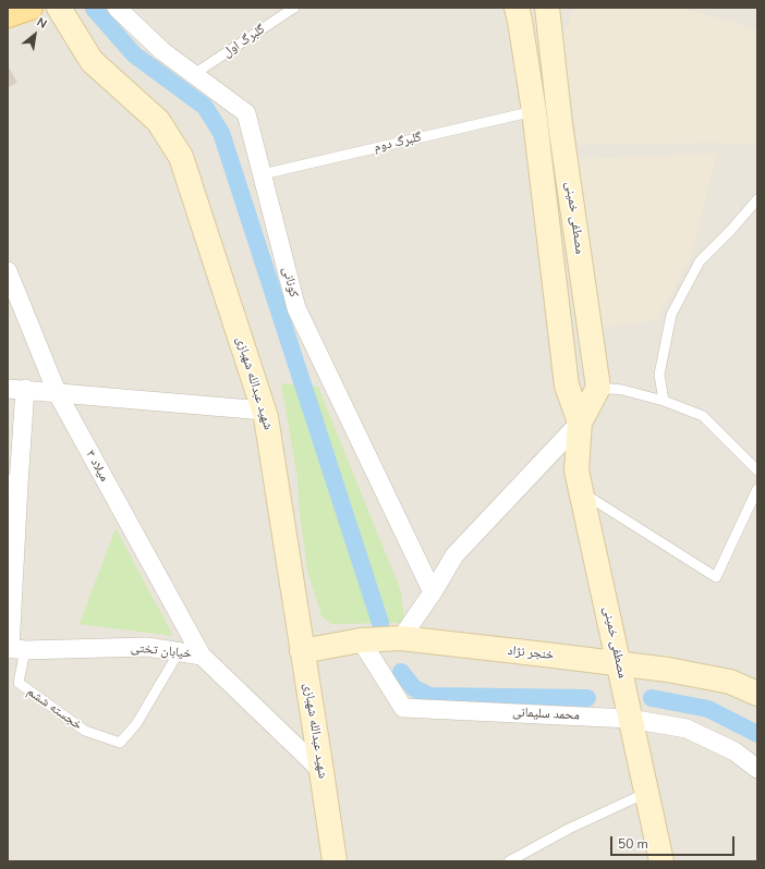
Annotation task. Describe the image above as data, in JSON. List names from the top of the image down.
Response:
{
  "streets": {
    "street": [
      "مصطفی خمینی",
      "کونانی",
      "شهید عبدالله شهبازی",
      "میلاد ۳",
      "خیابان تختی",
      "خنجر نژاد",
      "محمد سلیمانی"
    ],
    "lane": ["گلبرگ اول", "گلبرگ دوم", "خجسته ششم"]
  },
  "crossings": [
    ["گلبرگ اول", "کونانی"],
    ["گلبرگ دوم", "مصطفی خمینی"],
    ["گلبرگ دوم", "کونانی"],
    ["مصطفی خمینی", "خنجر نژاد"],
    ["مصطفی خمینی", "محمد سلیمانی"],
    ["شهید عبدالله شهبازی", "خیابان تختی"],
    ["شهید عبدالله شهبازی", "خنجر نژاد"],
    ["میلاد ۳", "خیابان تختی"],
    ["خیابان تختی", "خجسته ششم"],
    ["خنجر نژاد", "محمد سلیمانی"]
  ],
  "scale_bar": "50 m",
  "north": "top right"
}
